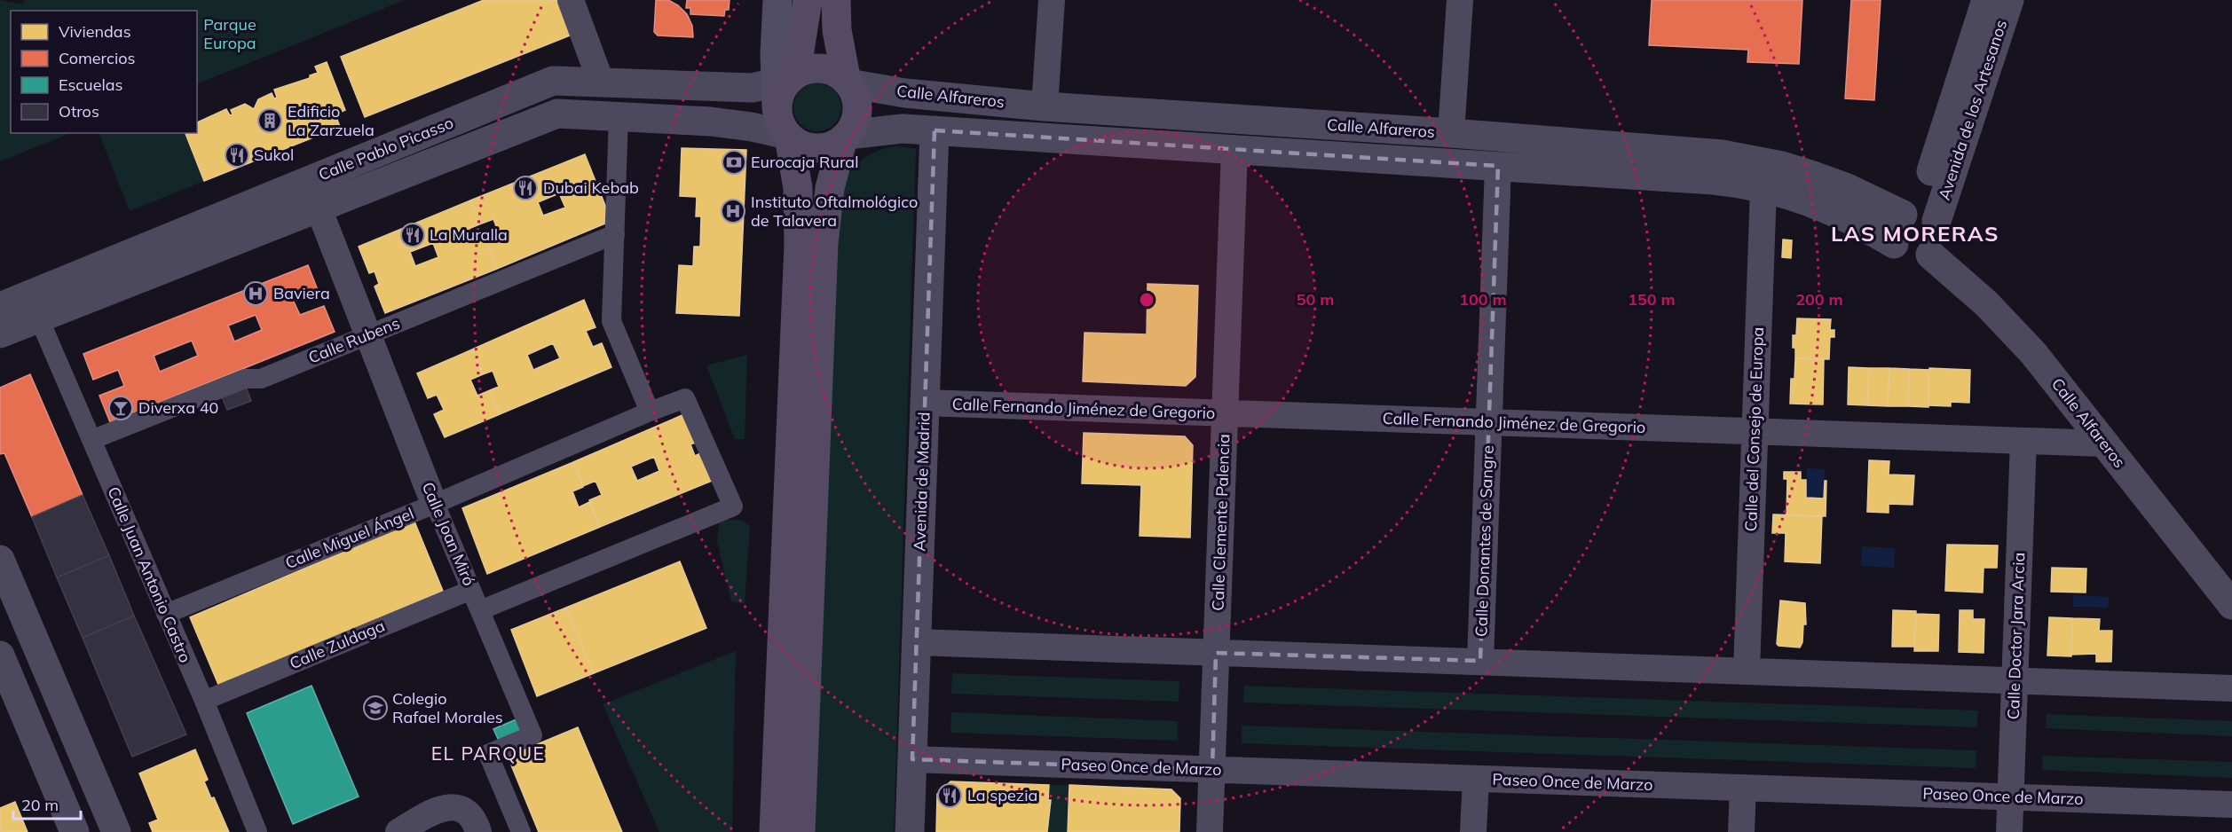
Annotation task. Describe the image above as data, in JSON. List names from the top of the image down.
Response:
{
  "streets": {
    "street": [
      "Calle Alfareros",
      "Avenida de los Artesanos",
      "Calle Pablo Picasso",
      "Calle Rubens",
      "Calle Fernando Jiménez de Gregorio",
      "Calle del Consejo de Europa",
      "Avenida de Madrid",
      "Calle Clemente Palencia",
      "Calle Joan Miró",
      "Calle Miguel Ángel",
      "Calle Donantes de Sangre",
      "Calle Juan Antonio Castro",
      "Calle Doctor Jara Arcia",
      "Calle Zuldaga",
      "Paseo Once de Marzo"
    ]
  },
  "crossings": [
    ["Calle Alfareros", "Avenida de los Artesanos"],
    ["Calle Alfareros", "Calle Pablo Picasso"],
    ["Calle Alfareros", "Calle Fernando Jiménez de Gregorio"],
    ["Calle Alfareros", "Calle del Consejo de Europa"],
    ["Calle Alfareros", "Avenida de Madrid"],
    ["Calle Alfareros", "Calle Clemente Palencia"],
    ["Calle Alfareros", "Calle Donantes de Sangre"],
    ["Calle Pablo Picasso", "Calle Joan Miró"],
    ["Calle Pablo Picasso", "Calle Juan Antonio Castro"],
    ["Calle Rubens", "Calle Joan Miró"],
    ["Calle Rubens", "Calle Juan Antonio Castro"],
    ["Calle Fernando Jiménez de Gregorio", "Calle del Consejo de Europa"],
    ["Calle Fernando Jiménez de Gregorio", "Avenida de Madrid"],
    ["Calle Fernando Jiménez de Gregorio", "Calle Clemente Palencia"],
    ["Calle Fernando Jiménez de Gregorio", "Calle Donantes de Sangre"],
    ["Calle Fernando Jiménez de Gregorio", "Calle Doctor Jara Arcia"],
    ["Avenida de Madrid", "Paseo Once de Marzo"],
    ["Calle Clemente Palencia", "Paseo Once de Marzo"],
    ["Calle Joan Miró", "Calle Miguel Ángel"],
    ["Calle Joan Miró", "Calle Zuldaga"],
    ["Calle Miguel Ángel", "Calle Juan Antonio Castro"],
    ["Calle Juan Antonio Castro", "Calle Zuldaga"],
    ["Calle Doctor Jara Arcia", "Paseo Once de Marzo"]
  ],
  "districts": ["LAS MORERAS", "EL PARQUE"],
  "parks": ["Parque Europa"],
  "places": {
    "building": ["Edificio La Zarzuela"],
    "restaurant": [
      "Sukol",
      "Dubai Kebab",
      "La Muralla",
      "La spezia"
    ],
    "bank": ["Eurocaja Rural"],
    "hospital": ["Instituto Oftalmológico de Talavera", "Baviera"],
    "bar": ["Diverxa 40"],
    "school or university": ["Colegio Rafael Morales"]
  },
  "legend": [
    "Viviendas",
    "Comercios",
    "Escuelas",
    "Otros"
  ],
  "scale_bar": "20 m",
  "rings": [
    "50 m",
    "100 m",
    "150 m",
    "200 m"
  ]
}
